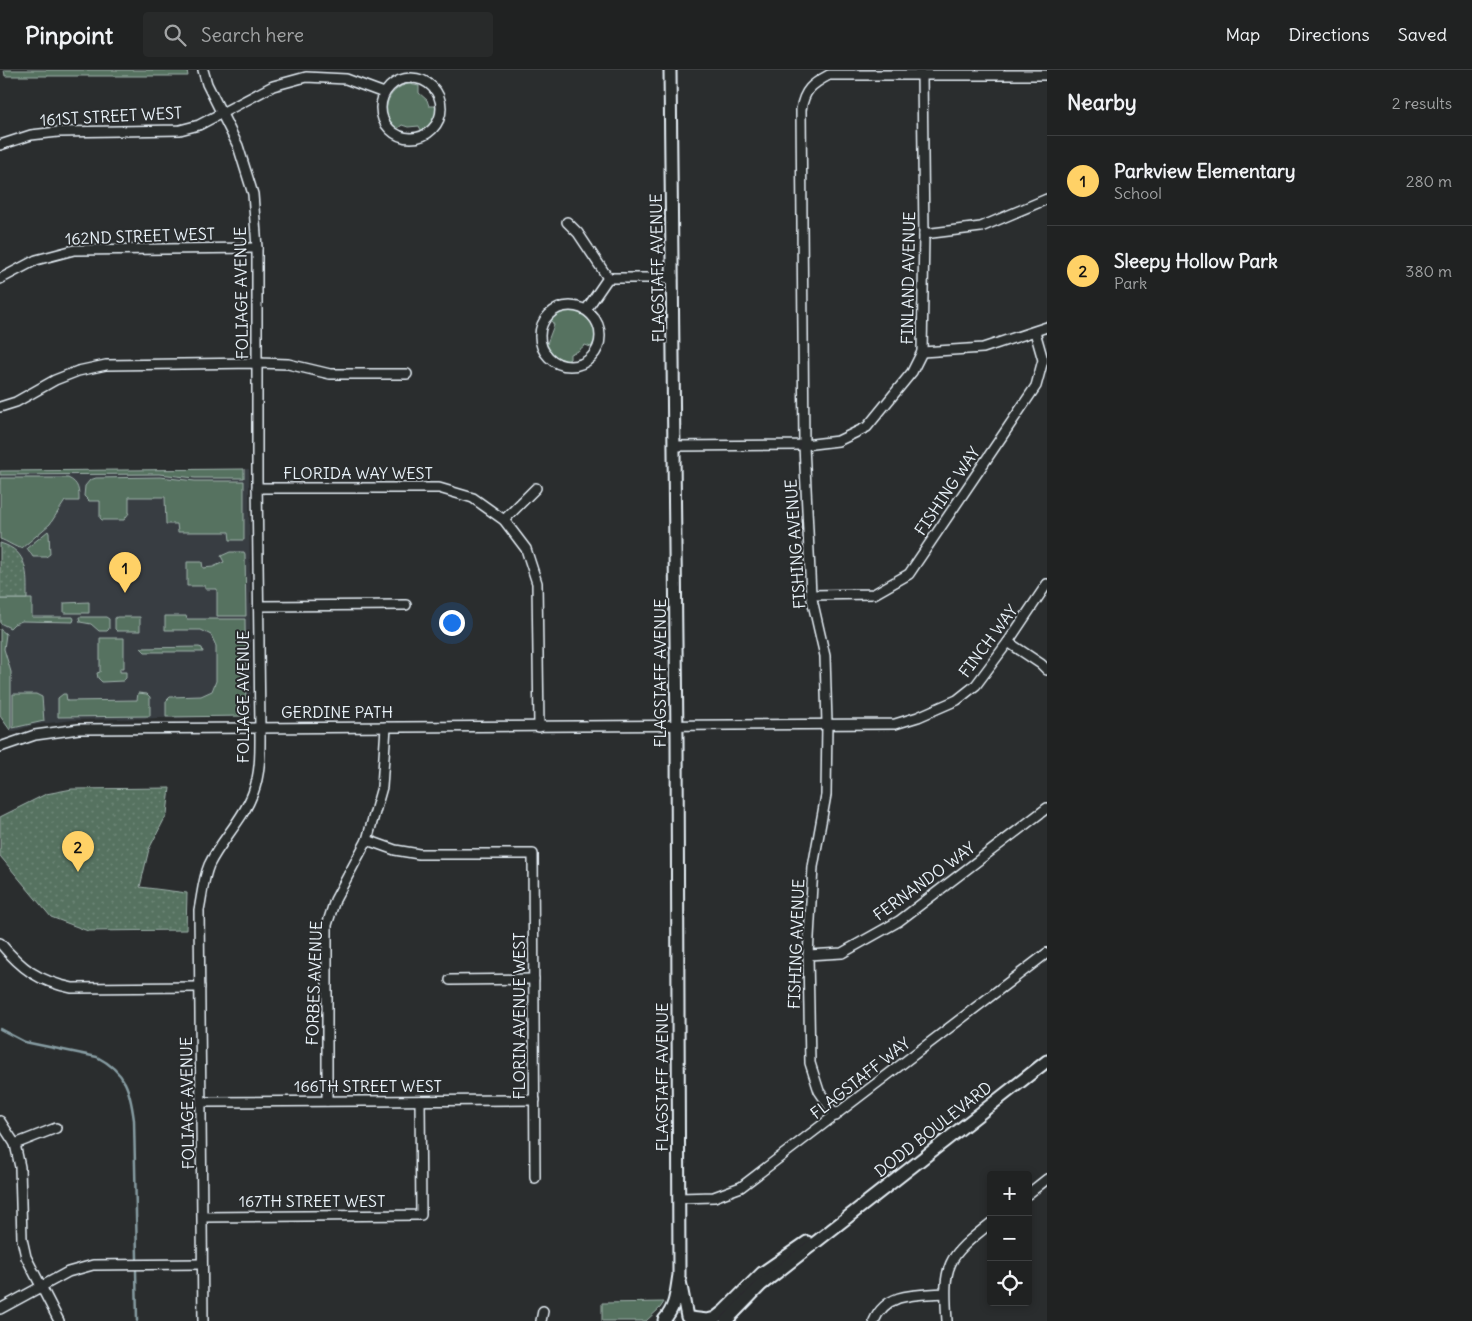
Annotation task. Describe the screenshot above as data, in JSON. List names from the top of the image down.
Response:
{
  "streets": {
    "street": [
      "161ST STREET WEST",
      "162ND STREET WEST",
      "FLAGSTAFF AVENUE",
      "FINLAND AVENUE",
      "FOLIAGE AVENUE",
      "FLORIDA WAY WEST",
      "FISHING WAY",
      "FISHING AVENUE",
      "FINCH WAY",
      "GERDINE PATH",
      "FERNANDO WAY",
      "FORBES AVENUE",
      "FLORIN AVENUE WEST",
      "FLAGSTAFF WAY",
      "166TH STREET WEST",
      "DODD BOULEVARD",
      "167TH STREET WEST"
    ]
  },
  "crossings": [
    ["161ST STREET WEST", "FOLIAGE AVENUE"],
    ["162ND STREET WEST", "FOLIAGE AVENUE"],
    ["FLAGSTAFF AVENUE", "FINLAND AVENUE"],
    ["FLAGSTAFF AVENUE", "FINCH WAY"],
    ["FLAGSTAFF AVENUE", "GERDINE PATH"],
    ["FLAGSTAFF AVENUE", "FLAGSTAFF WAY"],
    ["FLAGSTAFF AVENUE", "DODD BOULEVARD"],
    ["FINLAND AVENUE", "FISHING AVENUE"],
    ["FOLIAGE AVENUE", "FLORIDA WAY WEST"],
    ["FOLIAGE AVENUE", "GERDINE PATH"],
    ["FOLIAGE AVENUE", "166TH STREET WEST"],
    ["FOLIAGE AVENUE", "167TH STREET WEST"],
    ["FLORIDA WAY WEST", "GERDINE PATH"],
    ["FISHING WAY", "FISHING AVENUE"],
    ["FISHING AVENUE", "FINCH WAY"],
    ["FISHING AVENUE", "FERNANDO WAY"],
    ["FISHING AVENUE", "FLAGSTAFF WAY"],
    ["FINCH WAY", "GERDINE PATH"],
    ["GERDINE PATH", "FORBES AVENUE"],
    ["FORBES AVENUE", "FLORIN AVENUE WEST"],
    ["FORBES AVENUE", "166TH STREET WEST"],
    ["FLORIN AVENUE WEST", "166TH STREET WEST"],
    ["166TH STREET WEST", "167TH STREET WEST"]
  ],
  "page": {
    "header": "Pinpoint",
    "search": "Search here",
    "nav": ["Map", "Directions", "Saved"],
    "heading": ["Nearby", "2 results"],
    "list": [
      {
        "mark": "1",
        "name": "Parkview Elementary",
        "note": "School",
        "value": "280 m"
      },
      {
        "mark": "2",
        "name": "Sleepy Hollow Park",
        "note": "Park",
        "value": "380 m"
      }
    ],
    "pins": ["1", "2"],
    "map_buttons": ["+", "−"]
  }
}
